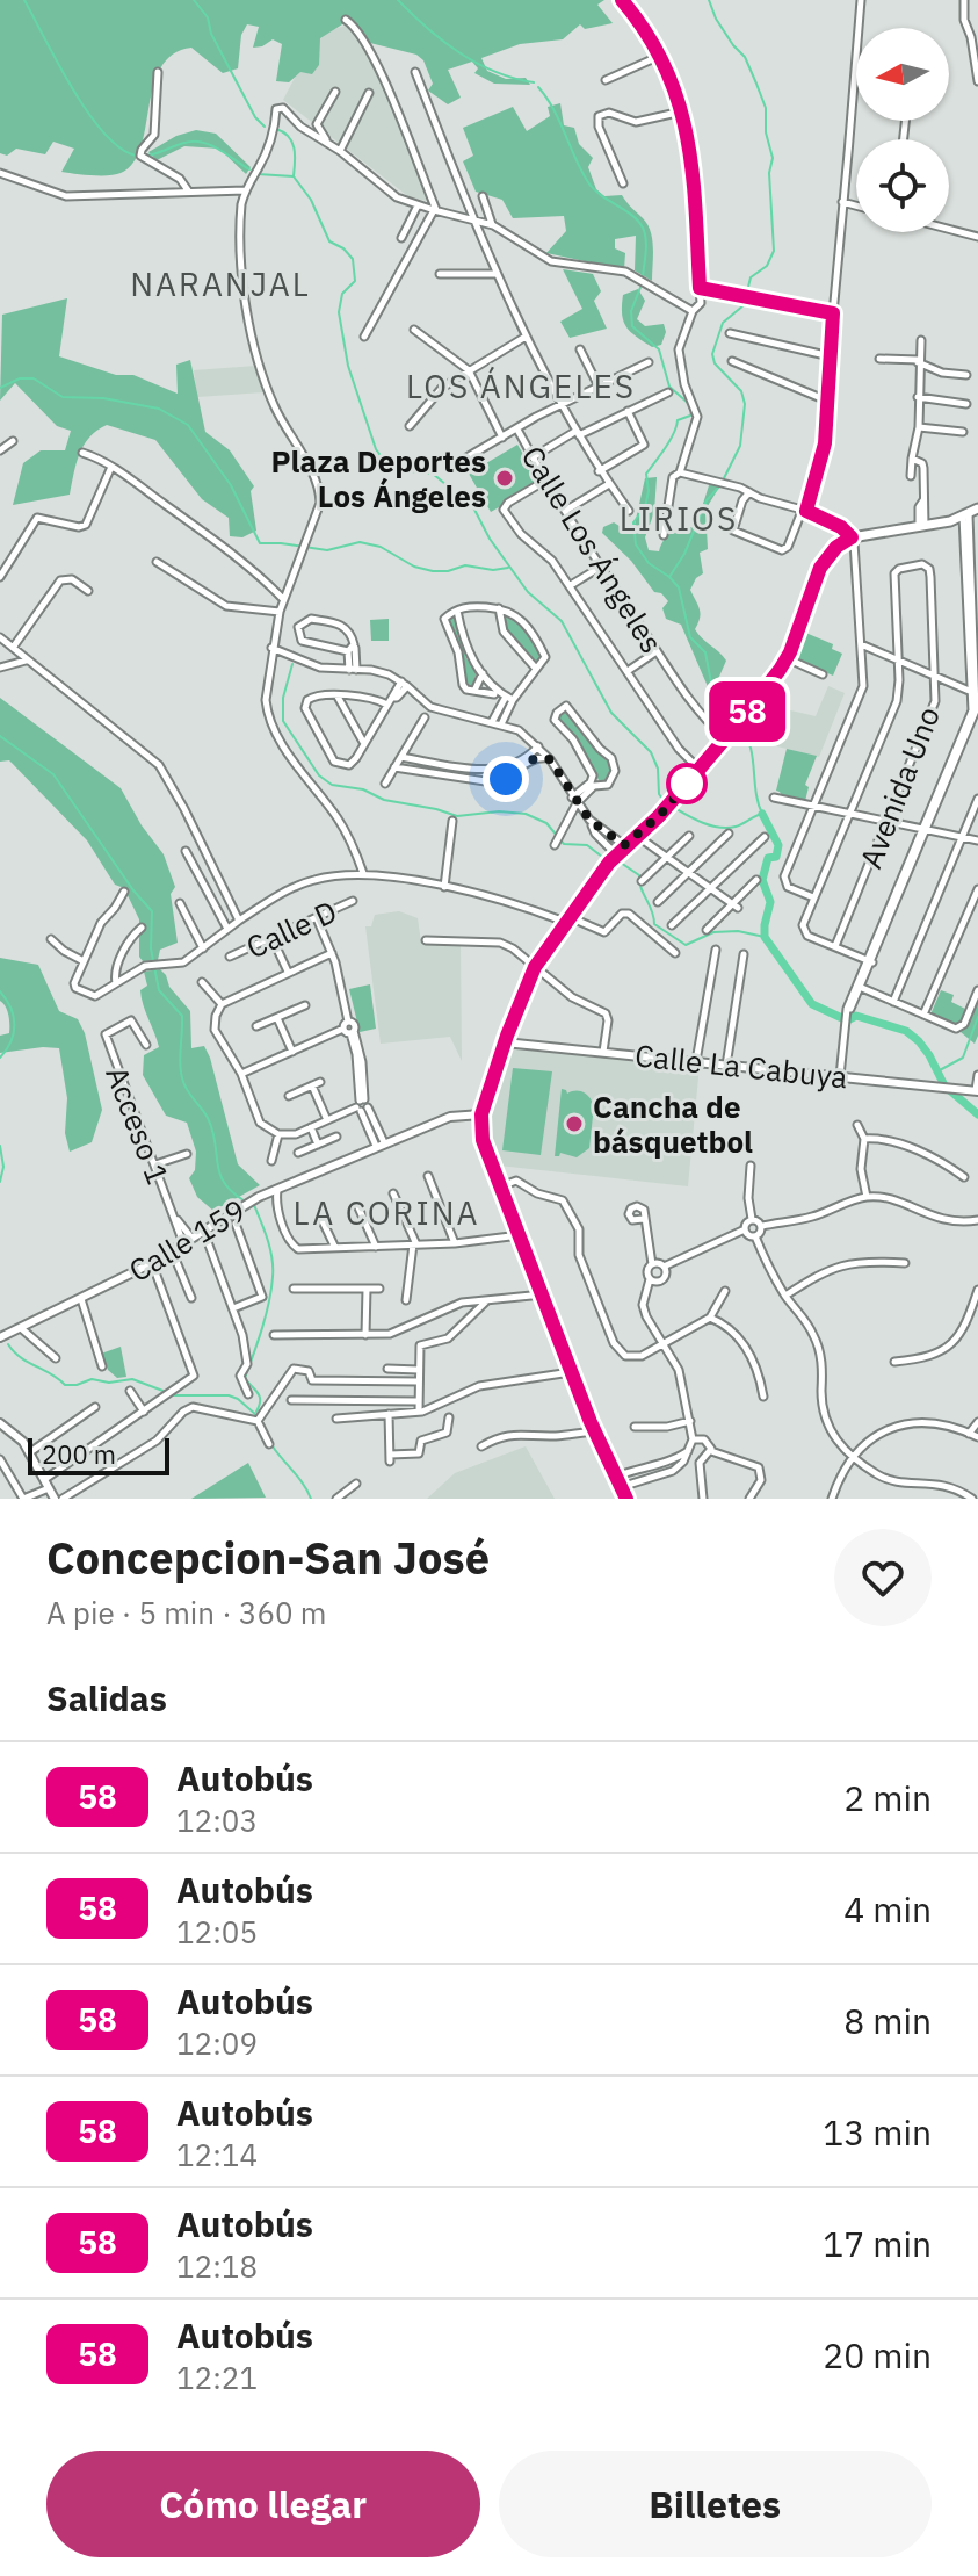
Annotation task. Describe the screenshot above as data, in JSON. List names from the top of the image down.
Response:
{
  "streets": {
    "street": [
      "Calle Los Ángeles",
      "Avenida Uno",
      "Calle D",
      "Calle La Cabuya",
      "Acceso 1",
      "Calle 159"
    ]
  },
  "crossings": [
    ["Acceso 1", "Calle 159"]
  ],
  "districts": [
    "NARANJAL",
    "LOS ÁNGELES",
    "LIRIOS",
    "LA CORINA"
  ],
  "places": ["Plaza Deportes Los Ángeles", "Cancha de básquetbol"],
  "lines": ["bus line 58"],
  "scale_bar": "200 m",
  "north": "left",
  "page": {
    "on_map": "58",
    "scale": "200 m",
    "heading": [
      ["Concepcion-San José", "A pie · 5 min · 360 m"],
      "Salidas"
    ],
    "list": [
      {
        "mark": "58",
        "name": "Autobús",
        "note": "12:03",
        "value": "2 min"
      },
      {
        "mark": "58",
        "name": "Autobús",
        "note": "12:05",
        "value": "4 min"
      },
      {
        "mark": "58",
        "name": "Autobús",
        "note": "12:09",
        "value": "8 min"
      },
      {
        "mark": "58",
        "name": "Autobús",
        "note": "12:14",
        "value": "13 min"
      },
      {
        "mark": "58",
        "name": "Autobús",
        "note": "12:18",
        "value": "17 min"
      },
      {
        "mark": "58",
        "name": "Autobús",
        "note": "12:21",
        "value": "20 min"
      }
    ],
    "buttons": ["Cómo llegar", "Billetes"]
  }
}
